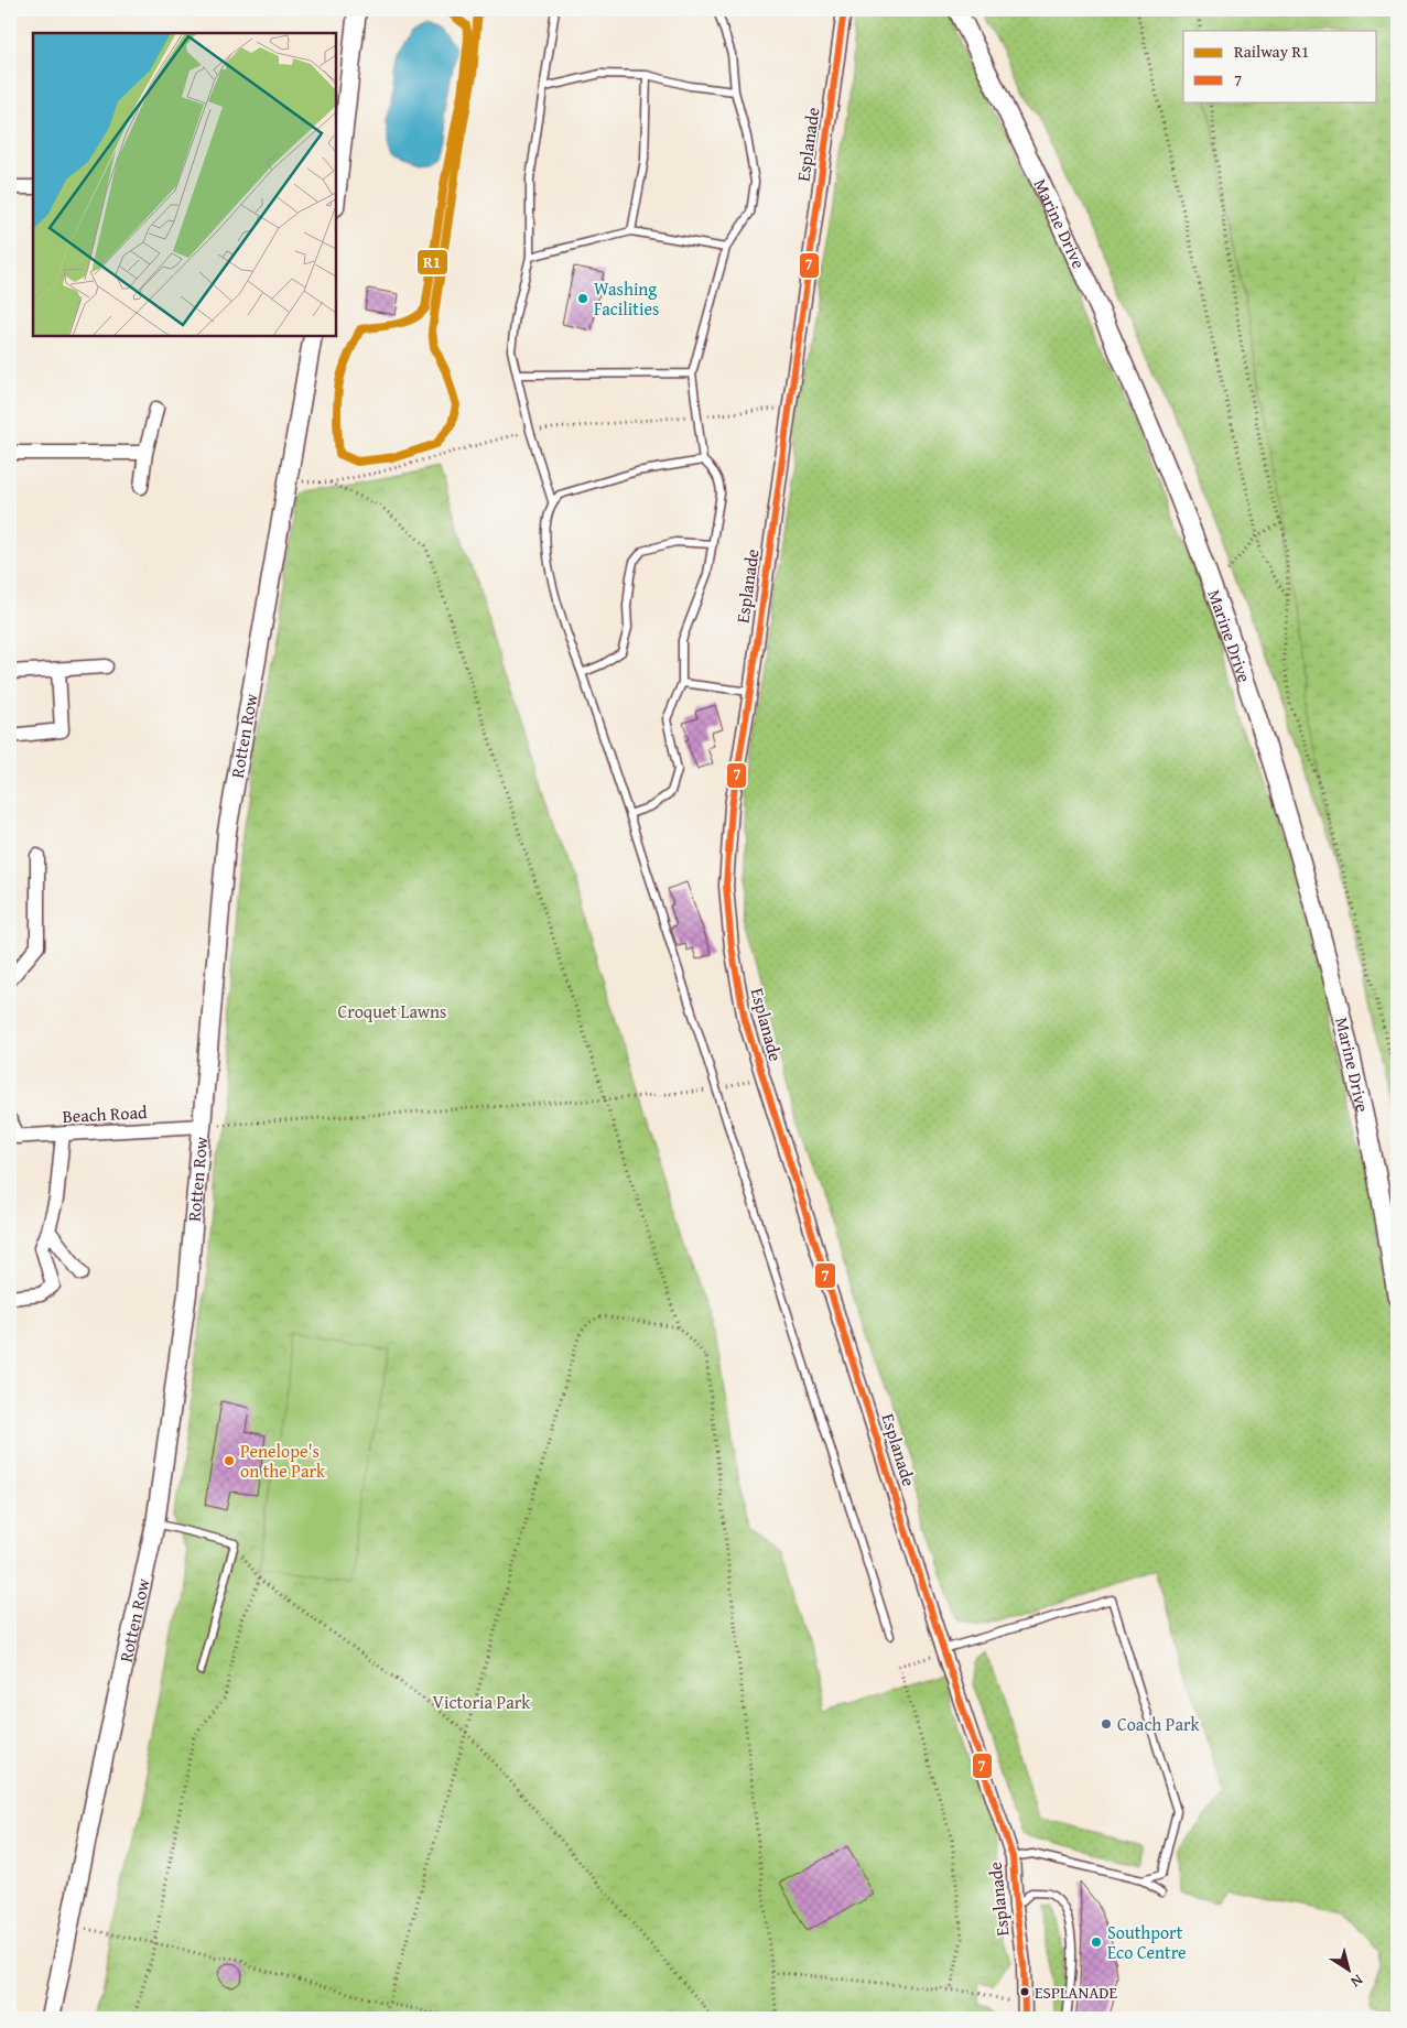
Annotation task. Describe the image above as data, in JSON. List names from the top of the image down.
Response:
{
  "streets": {
    "street": [
      "Esplanade",
      "Marine Drive",
      "Rotten Row",
      "Beach Road"
    ]
  },
  "crossings": [
    ["Rotten Row", "Beach Road"]
  ],
  "parks": ["Croquet Lawns", "Victoria Park"],
  "places": [
    "Washing Facilities",
    "Penelope's on the Park",
    "Coach Park",
    "Southport Eco Centre",
    "ESPLANADE"
  ],
  "lines": ["rail line R1", "transit line 7"],
  "legend": ["Railway R1", "7"],
  "north": "bottom right"
}
